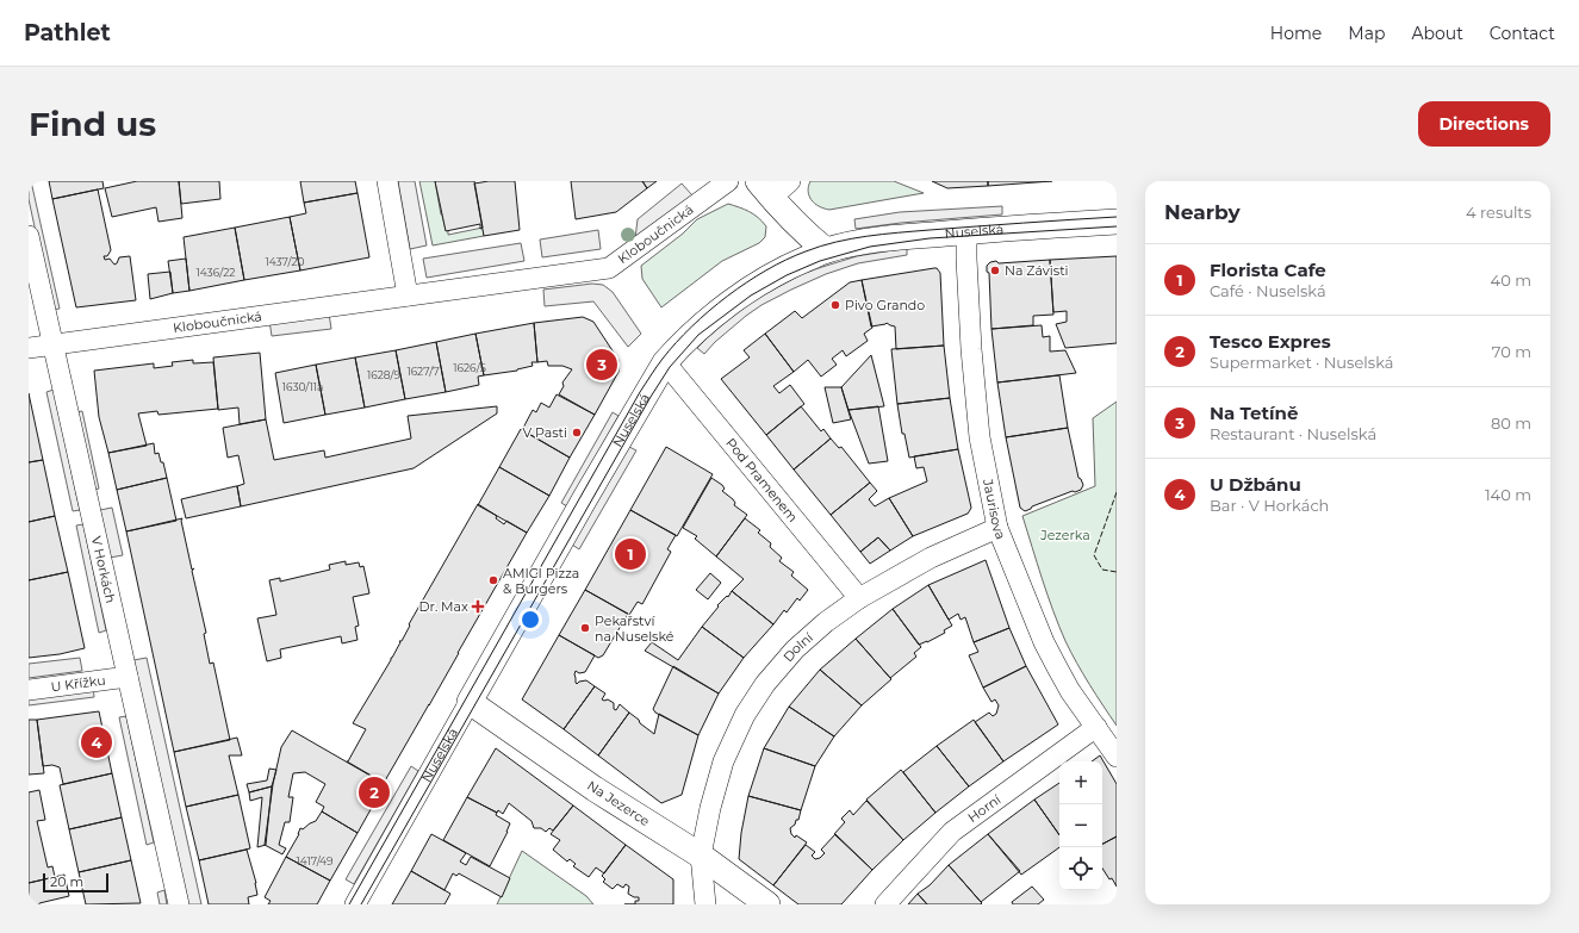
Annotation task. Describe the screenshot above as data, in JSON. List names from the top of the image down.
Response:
{
  "streets": {
    "street": [
      "Nuselská",
      "Kloboučnická",
      "Pod Pramenem",
      "Jaurisova",
      "V Horkách",
      "Dolní",
      "U Křížku",
      "Na Jezerce",
      "Horní"
    ]
  },
  "crossings": [
    ["Nuselská", "Pod Pramenem"],
    ["Nuselská", "Jaurisova"],
    ["Nuselská", "Na Jezerce"],
    ["Kloboučnická", "V Horkách"],
    ["Pod Pramenem", "Dolní"],
    ["Jaurisova", "Dolní"],
    ["Jaurisova", "Horní"],
    ["V Horkách", "U Křížku"],
    ["Dolní", "Na Jezerce"]
  ],
  "parks": ["Jezerka"],
  "places": {
    "other": [
      "Na Závisti",
      "Pivo Grando",
      "V Pasti",
      "AMICI Pizza & Burgers",
      "Pekařství na Nuselské"
    ],
    "health": ["Dr. Max"]
  },
  "house_numbers": [
    "1437/20",
    "1436/22",
    "1626/5",
    "1627/7",
    "1628/9",
    "1630/11a",
    "1417/49"
  ],
  "scale_bar": "20 m",
  "page": {
    "header": "Pathlet",
    "nav": [
      "Home",
      "Map",
      "About",
      "Contact"
    ],
    "buttons": "Directions",
    "title": "Find us",
    "heading": ["Nearby", "4 results"],
    "list": [
      {
        "mark": "1",
        "name": "Florista Cafe",
        "note": "Café · Nuselská",
        "value": "40 m"
      },
      {
        "mark": "2",
        "name": "Tesco Expres",
        "note": "Supermarket · Nuselská",
        "value": "70 m"
      },
      {
        "mark": "3",
        "name": "Na Tetíně",
        "note": "Restaurant · Nuselská",
        "value": "80 m"
      },
      {
        "mark": "4",
        "name": "U Džbánu",
        "note": "Bar · V Horkách",
        "value": "140 m"
      }
    ],
    "pins": [
      "3",
      "1",
      "4",
      "2"
    ],
    "map_buttons": ["+", "−"],
    "scale": "20 m"
  }
}
